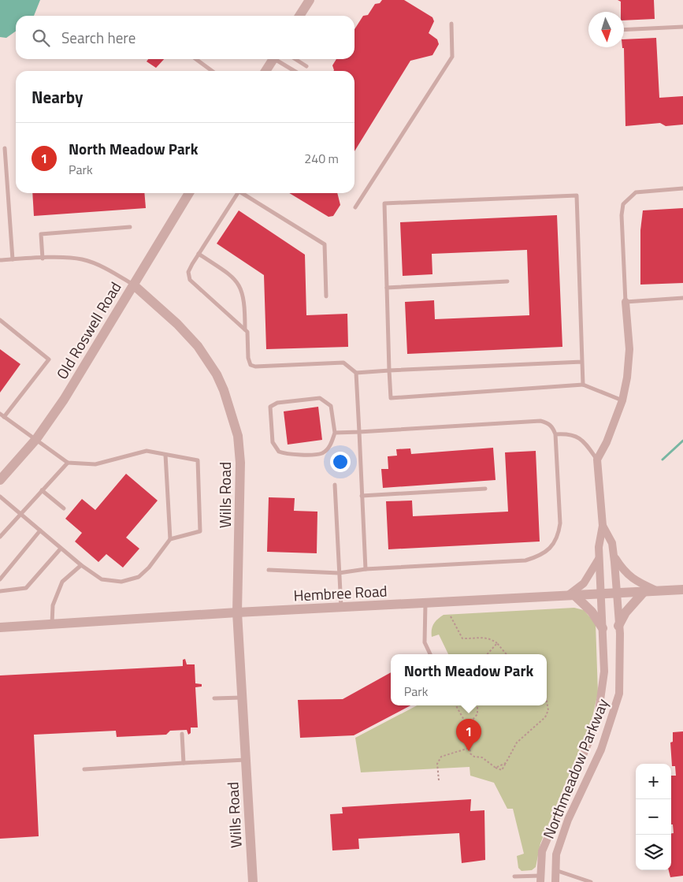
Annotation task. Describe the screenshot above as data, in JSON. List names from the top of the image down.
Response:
{
  "streets": {
    "street": [
      "Old Roswell Road",
      "Wills Road",
      "Hembree Road",
      "Northmeadow Parkway"
    ]
  },
  "crossings": [
    ["Old Roswell Road", "Wills Road"],
    ["Wills Road", "Hembree Road"],
    ["Hembree Road", "Northmeadow Parkway"]
  ],
  "north": "bottom",
  "page": {
    "search": "Search here",
    "heading": "Nearby",
    "list": [
      {
        "mark": "1",
        "name": "North Meadow Park",
        "note": "Park",
        "value": "240 m"
      }
    ],
    "popup": ["North Meadow Park", "Park"],
    "pins": "1",
    "map_buttons": ["+", "−"]
  }
}
